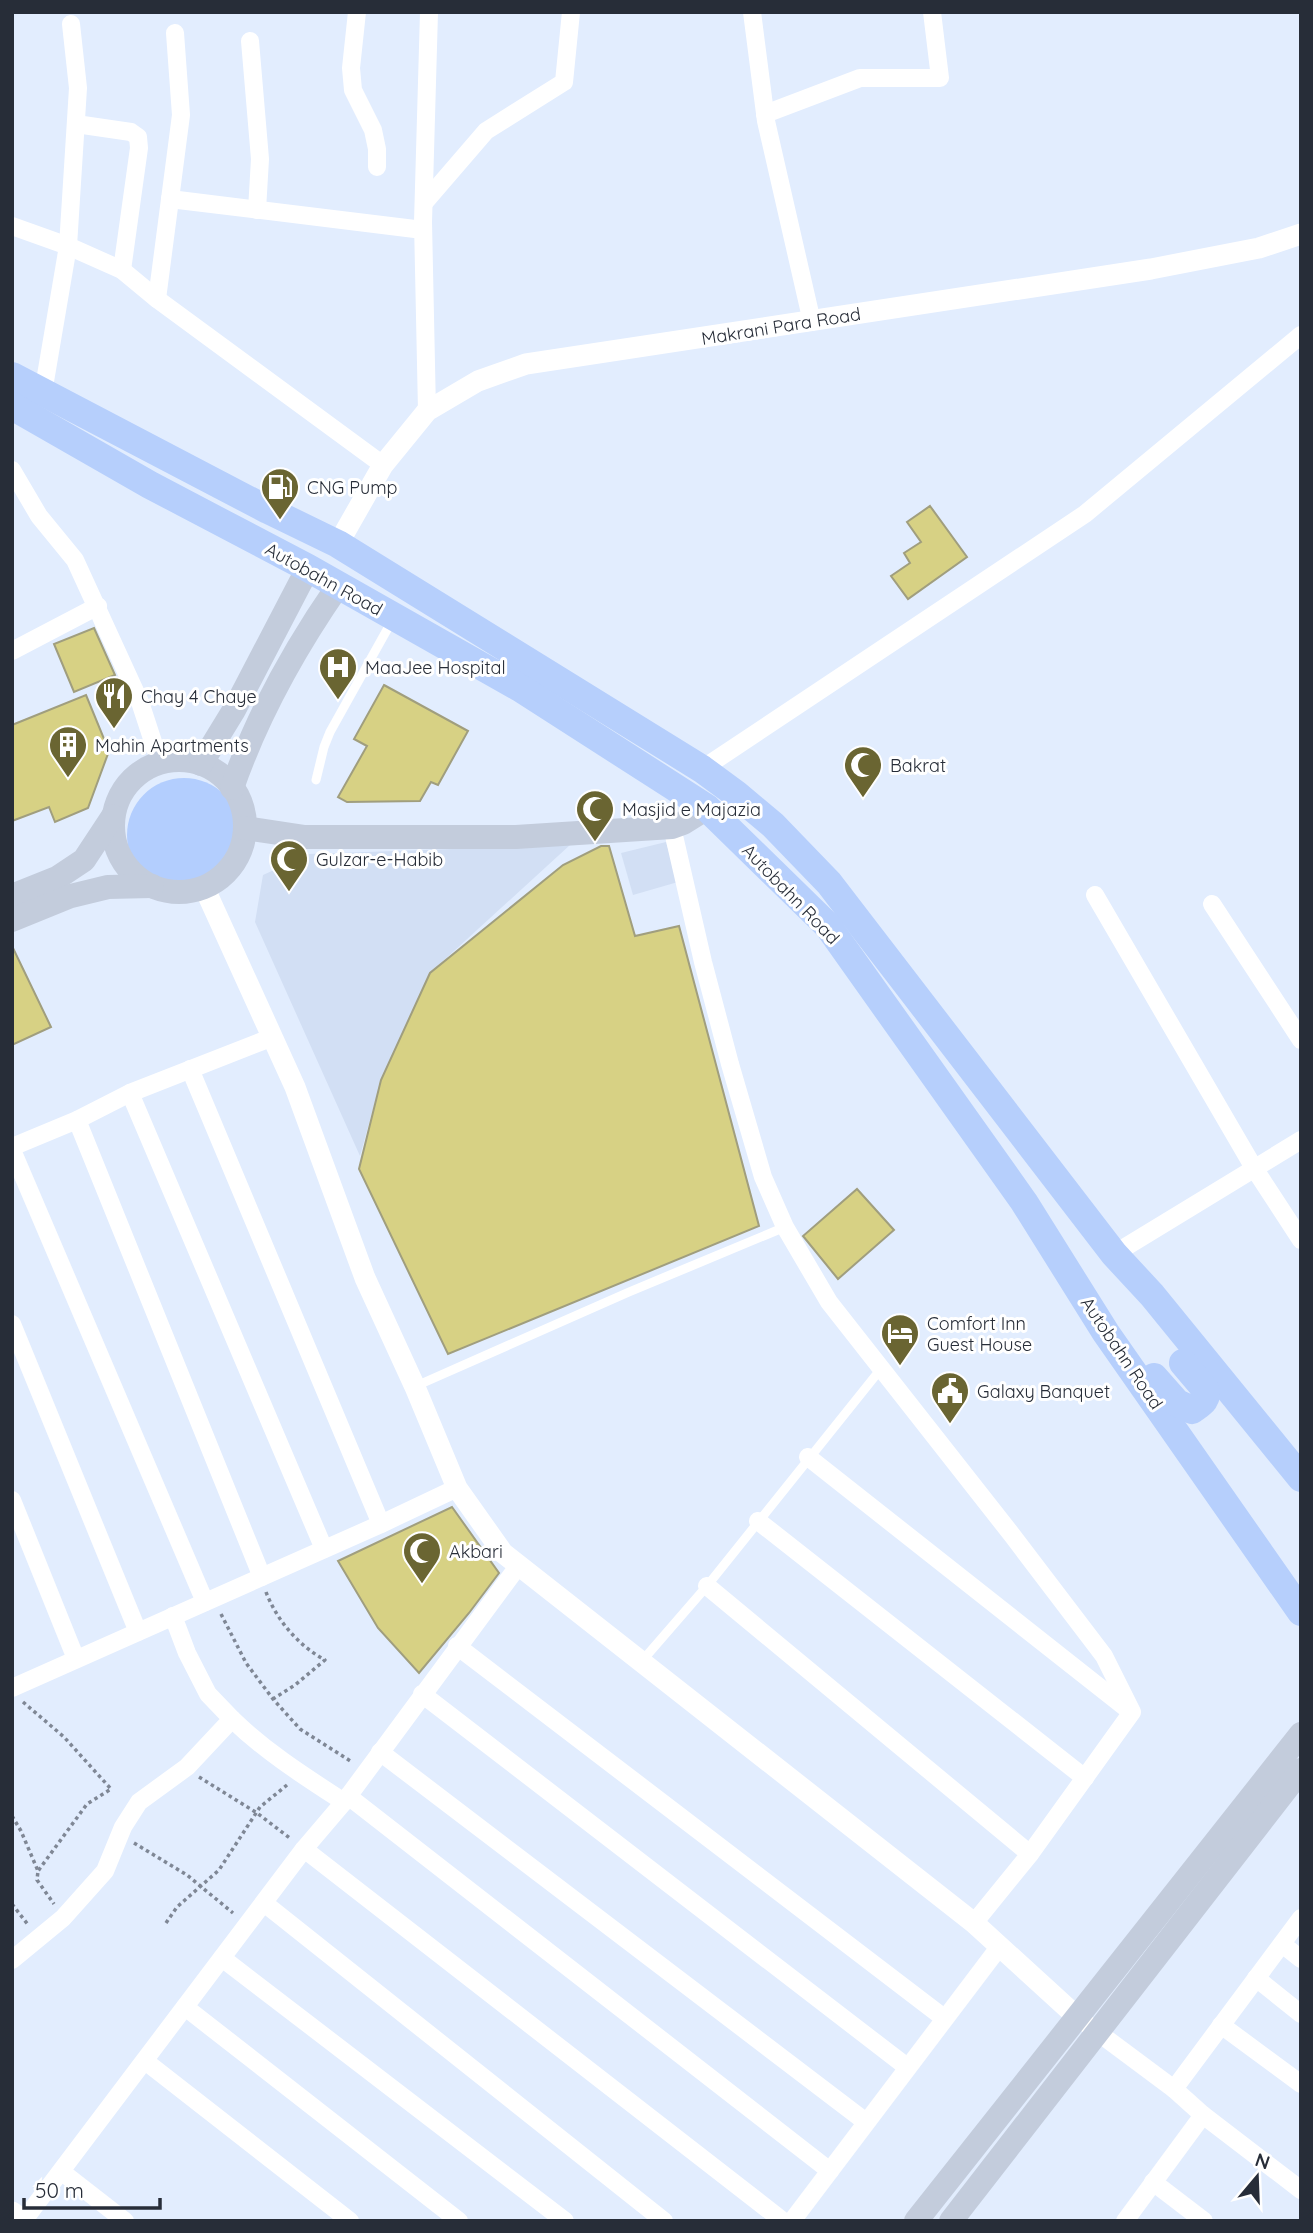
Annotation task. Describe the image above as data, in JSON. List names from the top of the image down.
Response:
{
  "streets": {
    "highway": ["Autobahn Road"],
    "street": ["Makrani Para Road"]
  },
  "crossings": [
    ["Makrani Para Road", "Autobahn Road"]
  ],
  "places": {
    "fuel station": ["CNG Pump"],
    "hospital": ["MaaJee Hospital"],
    "restaurant": ["Chay 4 Chaye"],
    "building": ["Mahin Apartments"],
    "mosque": [
      "Bakrat",
      "Masjid e Majazia",
      "Gulzar-e-Habib",
      "Akbari"
    ],
    "hotel": ["Comfort Inn Guest House"],
    "public building": ["Galaxy Banquet"]
  },
  "scale_bar": "50 m",
  "north": "top"
}
